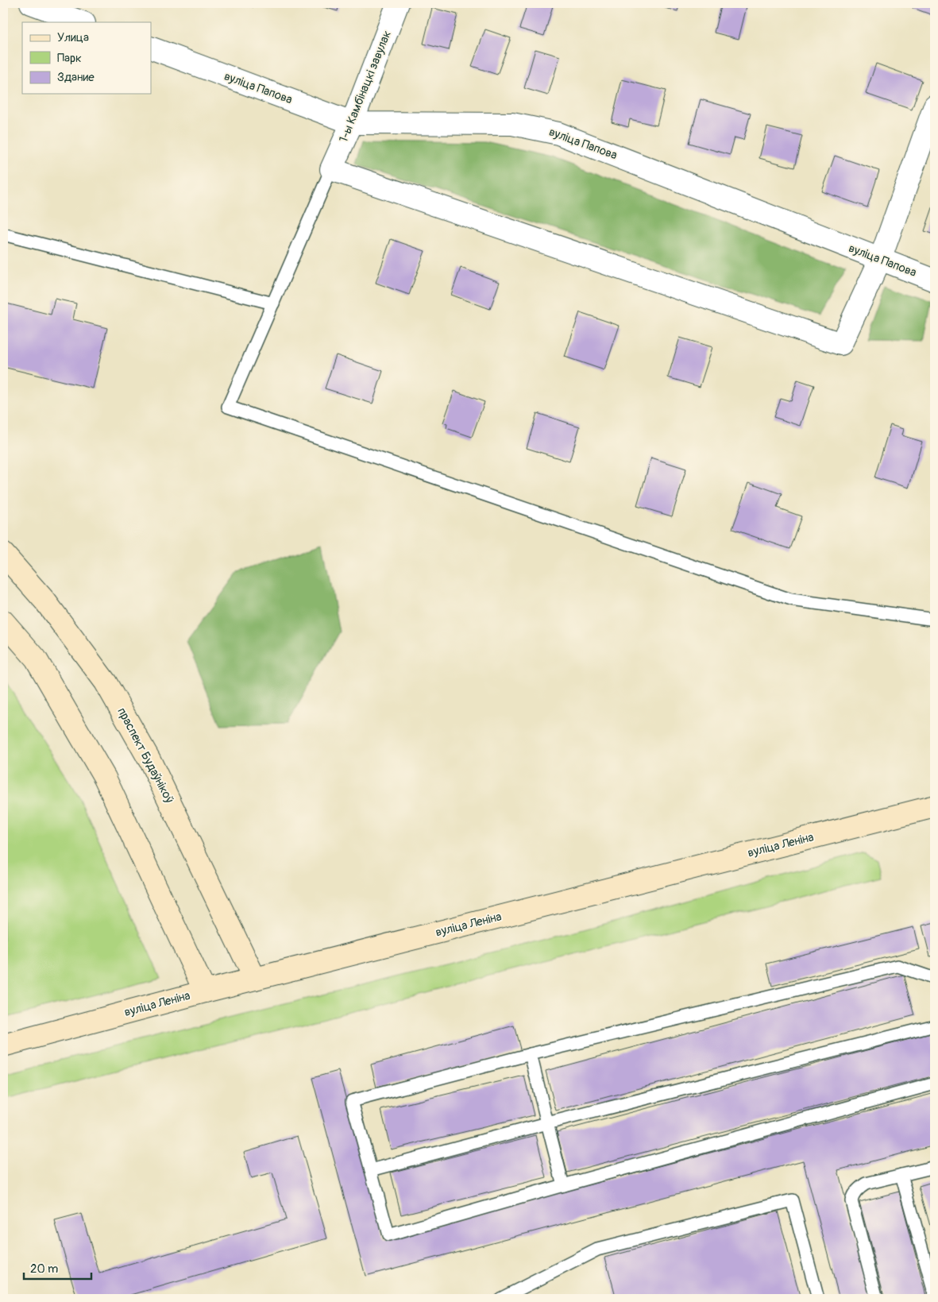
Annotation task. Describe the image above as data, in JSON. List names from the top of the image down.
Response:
{
  "streets": {
    "main road": ["праспект Будаўнікоў", "вуліца Леніна"],
    "street": ["1-ы Камбінацкі завулак", "вуліца Папова"]
  },
  "crossings": [
    ["1-ы Камбінацкі завулак", "вуліца Папова"],
    ["праспект Будаўнікоў", "вуліца Леніна"]
  ],
  "legend": ["Улица", "Парк", "Здание"],
  "scale_bar": "20 m"
}
